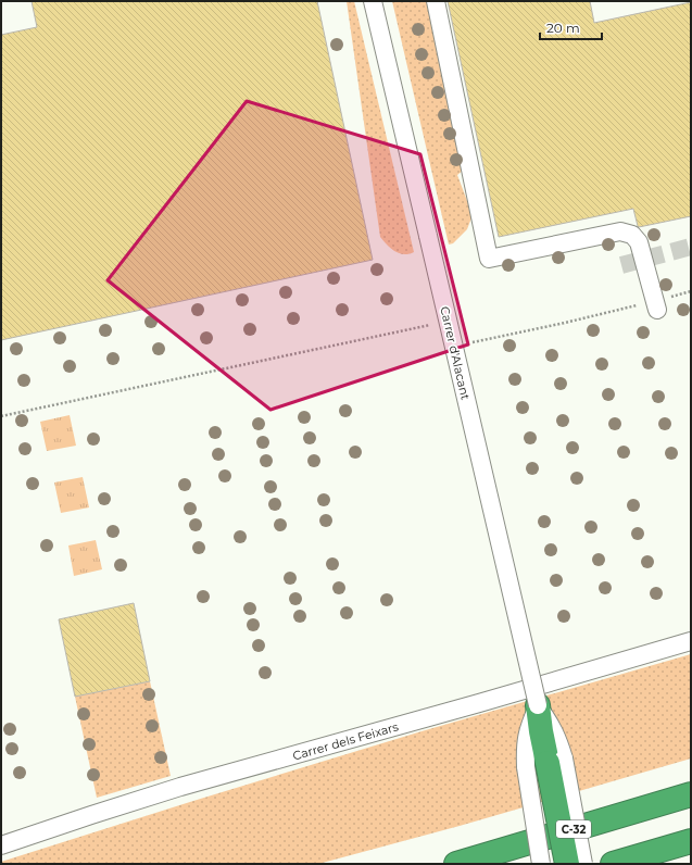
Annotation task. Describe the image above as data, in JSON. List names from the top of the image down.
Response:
{
  "streets": {
    "highway": ["C-32"],
    "street": ["Carrer d'Alacant", "Carrer dels Feixars"]
  },
  "scale_bar": "20 m"
}
